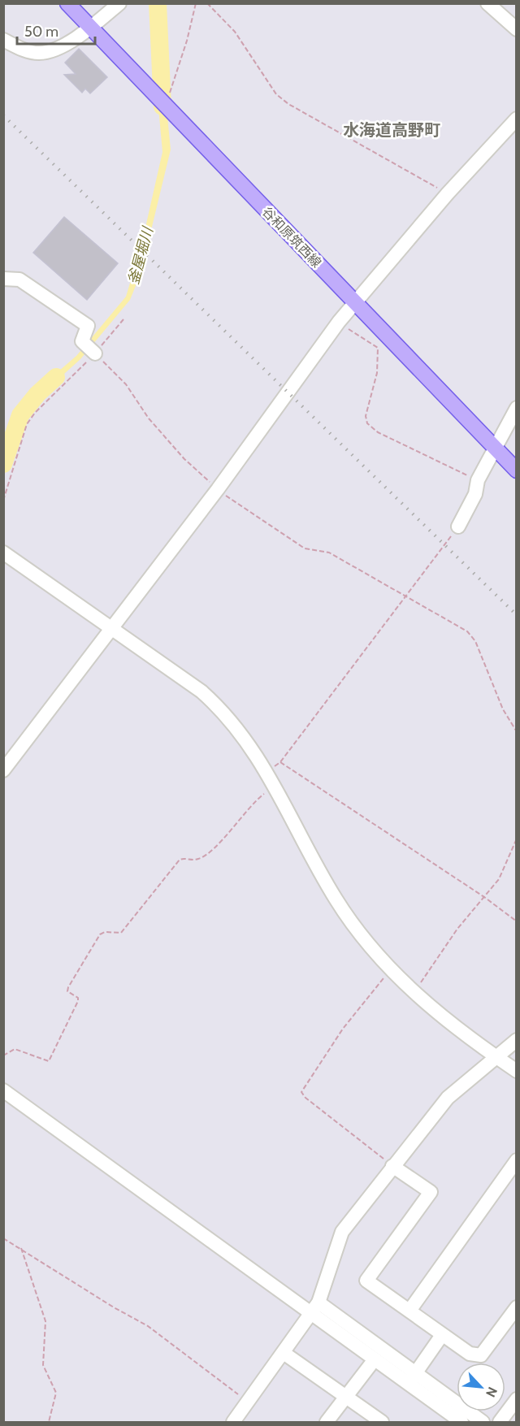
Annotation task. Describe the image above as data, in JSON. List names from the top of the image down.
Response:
{
  "streets": {
    "main road": ["谷和原筑西線"]
  },
  "districts": ["水海道高野町"],
  "water": ["釜屋堀川"],
  "scale_bar": "50 m",
  "north": "bottom right"
}
